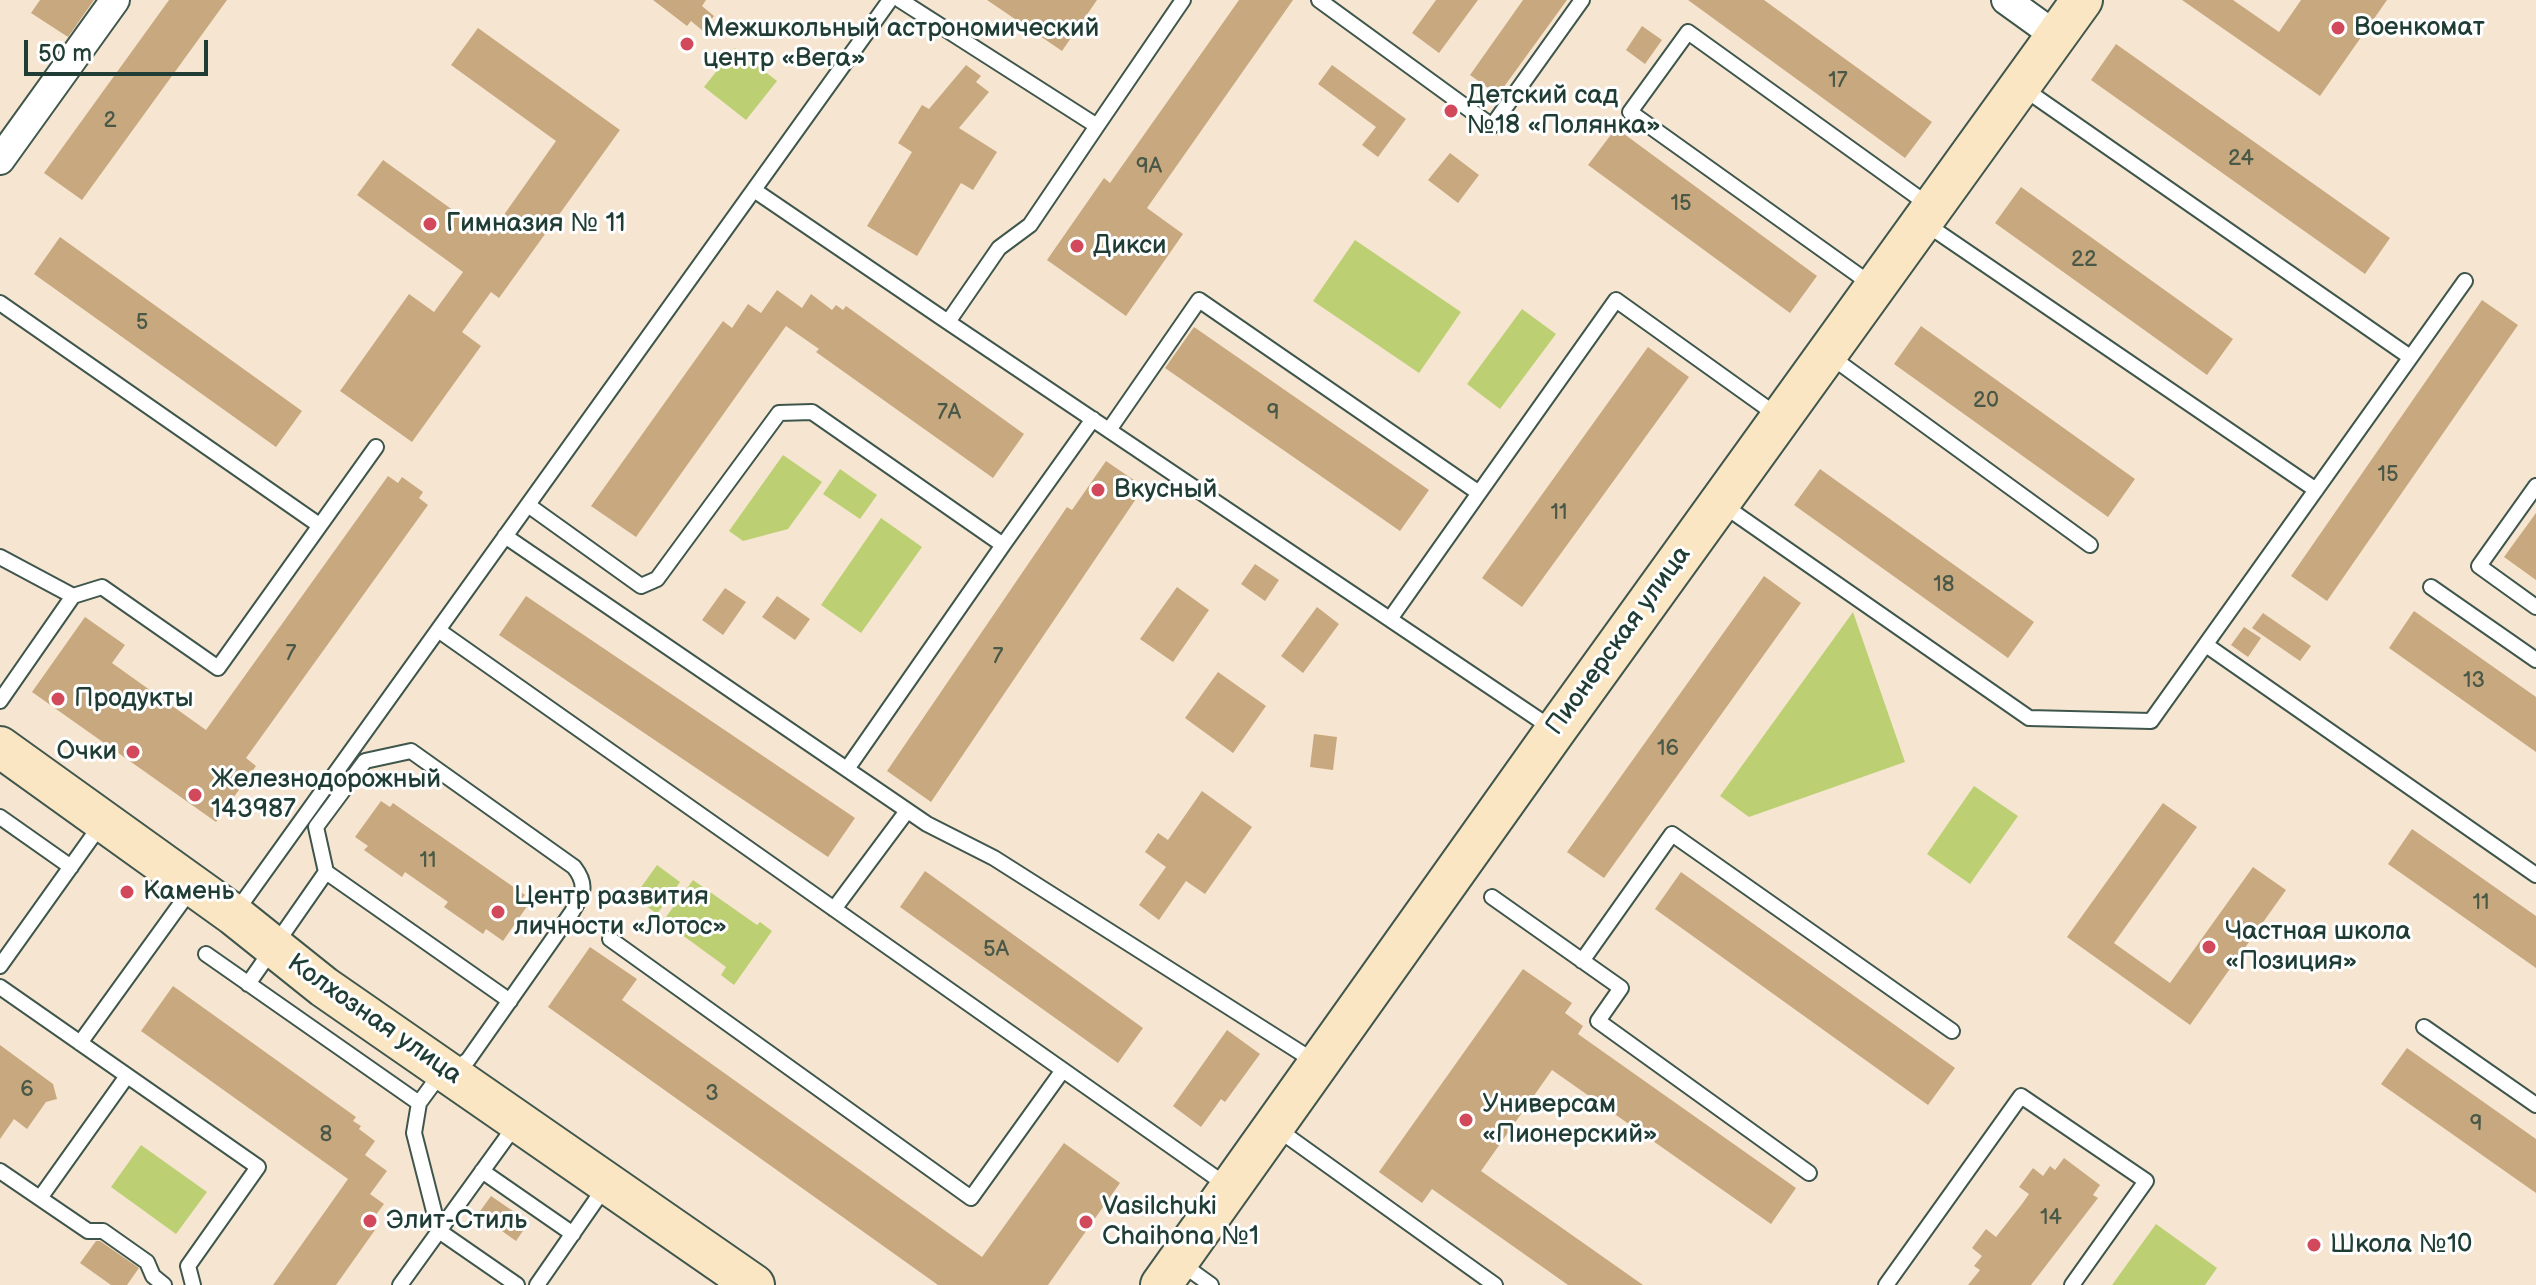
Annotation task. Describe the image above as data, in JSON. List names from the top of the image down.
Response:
{
  "streets": {
    "street": ["Пионерская улица", "Колхозная улица"]
  },
  "places": [
    "Военкомат",
    "Межшкольный астрономический центр «Вега»",
    "Детский сад №18 «Полянка»",
    "Гимназия № 11",
    "Дикси",
    "Вкусный",
    "Продукты",
    "Очки",
    "Железнодорожный 143987",
    "Камень",
    "Центр развития личности «Лотос»",
    "Частная школа «Позиция»",
    "Универсам «Пионерский»",
    "Элит-Cтиль",
    "Vasilchuki Chaihona №1",
    "Школа №10"
  ],
  "house_numbers": [
    "17",
    "2",
    "24",
    "9А",
    "15",
    "22",
    "5",
    "20",
    "7А",
    "9",
    "15",
    "11",
    "18",
    "7",
    "7",
    "13",
    "16",
    "11",
    "11",
    "5А",
    "6",
    "3",
    "9",
    "8",
    "14"
  ],
  "scale_bar": "50 m"
}
